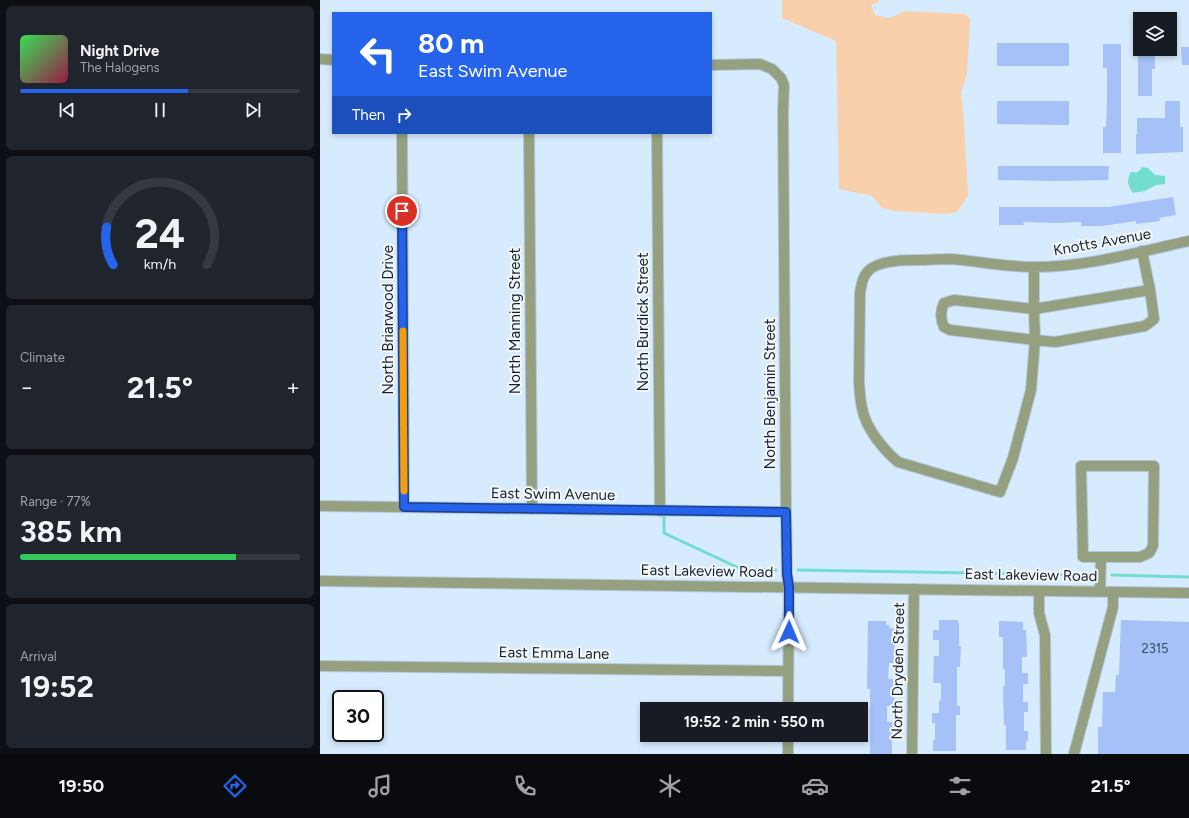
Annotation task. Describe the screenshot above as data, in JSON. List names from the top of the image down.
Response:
{
  "streets": {
    "street": [
      "Knotts Avenue",
      "North Briarwood Drive",
      "North Manning Street",
      "North Burdick Street",
      "North Benjamin Street",
      "East Swim Avenue",
      "East Lakeview Road",
      "East Emma Lane",
      "North Dryden Street"
    ]
  },
  "crossings": [
    ["North Briarwood Drive", "East Swim Avenue"],
    ["North Manning Street", "East Swim Avenue"],
    ["North Burdick Street", "East Swim Avenue"],
    ["North Benjamin Street", "East Swim Avenue"],
    ["North Benjamin Street", "East Lakeview Road"],
    ["North Benjamin Street", "East Emma Lane"],
    ["East Lakeview Road", "North Dryden Street"]
  ],
  "house_numbers": ["2315"],
  "page": {
    "turn": ["80 m", "East Swim Avenue"],
    "song": ["Night Drive", "The Halogens"],
    "then": "Then",
    "tile": [
      "Climate",
      ["Range · 77%", "385 km"],
      ["Arrival", "19:52"]
    ],
    "heat": ["−", "21.5°", "+"],
    "limit": "30",
    "trip": "19:52 · 2 min · 550 m",
    "tabs": ["19:50", "21.5°"],
    "gauge": ["24", "km/h"]
  }
}
